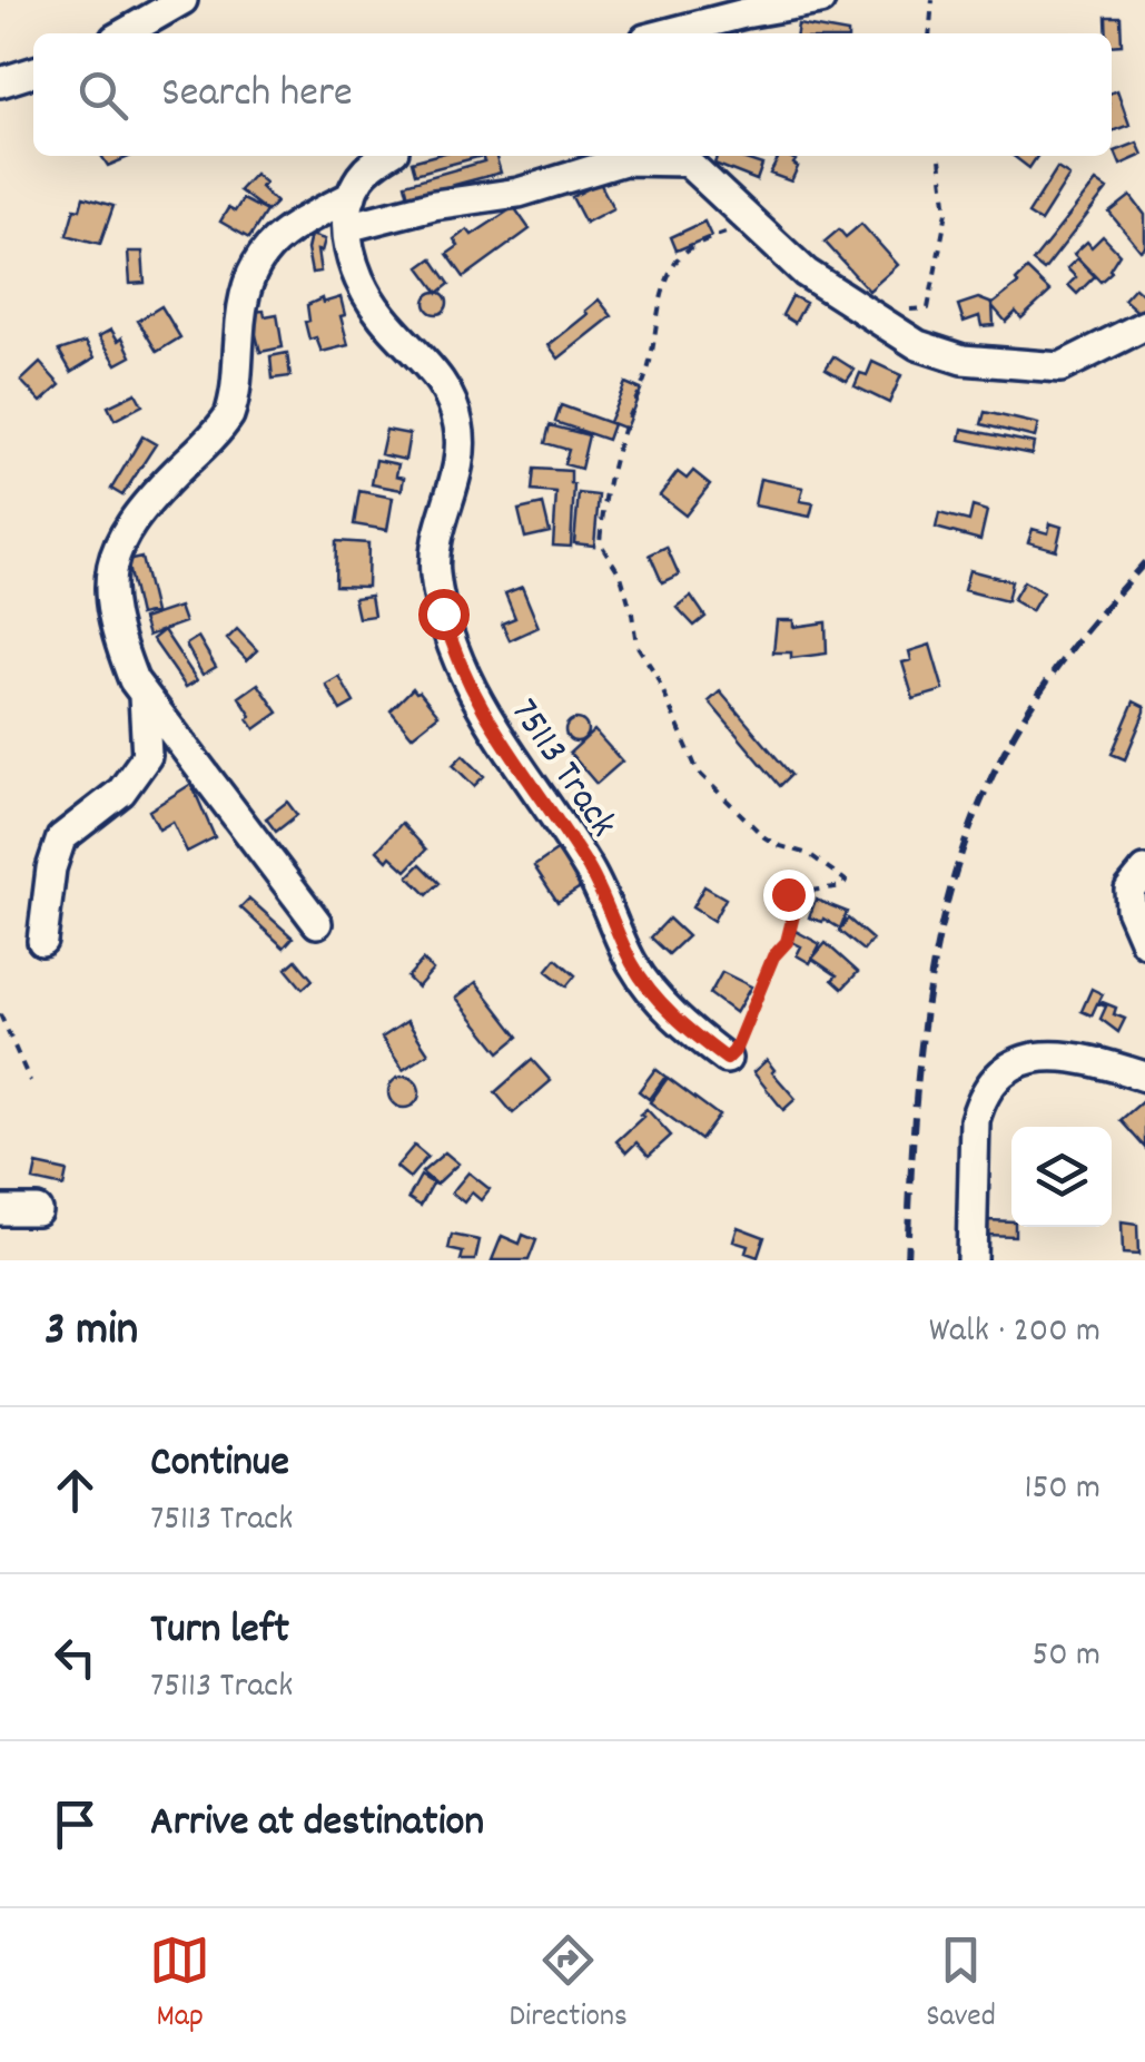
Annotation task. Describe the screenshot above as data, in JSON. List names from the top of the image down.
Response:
{
  "streets": {
    "street": ["75113 Track"]
  },
  "page": {
    "search": "Search here",
    "heading": ["3 min", "Walk · 200 m"],
    "list": [
      ["Continue", "75113 Track", "150 m"],
      ["Turn left", "75113 Track", "50 m"],
      "Arrive at destination"
    ],
    "nav": ["Map", "Directions", "Saved"]
  }
}
